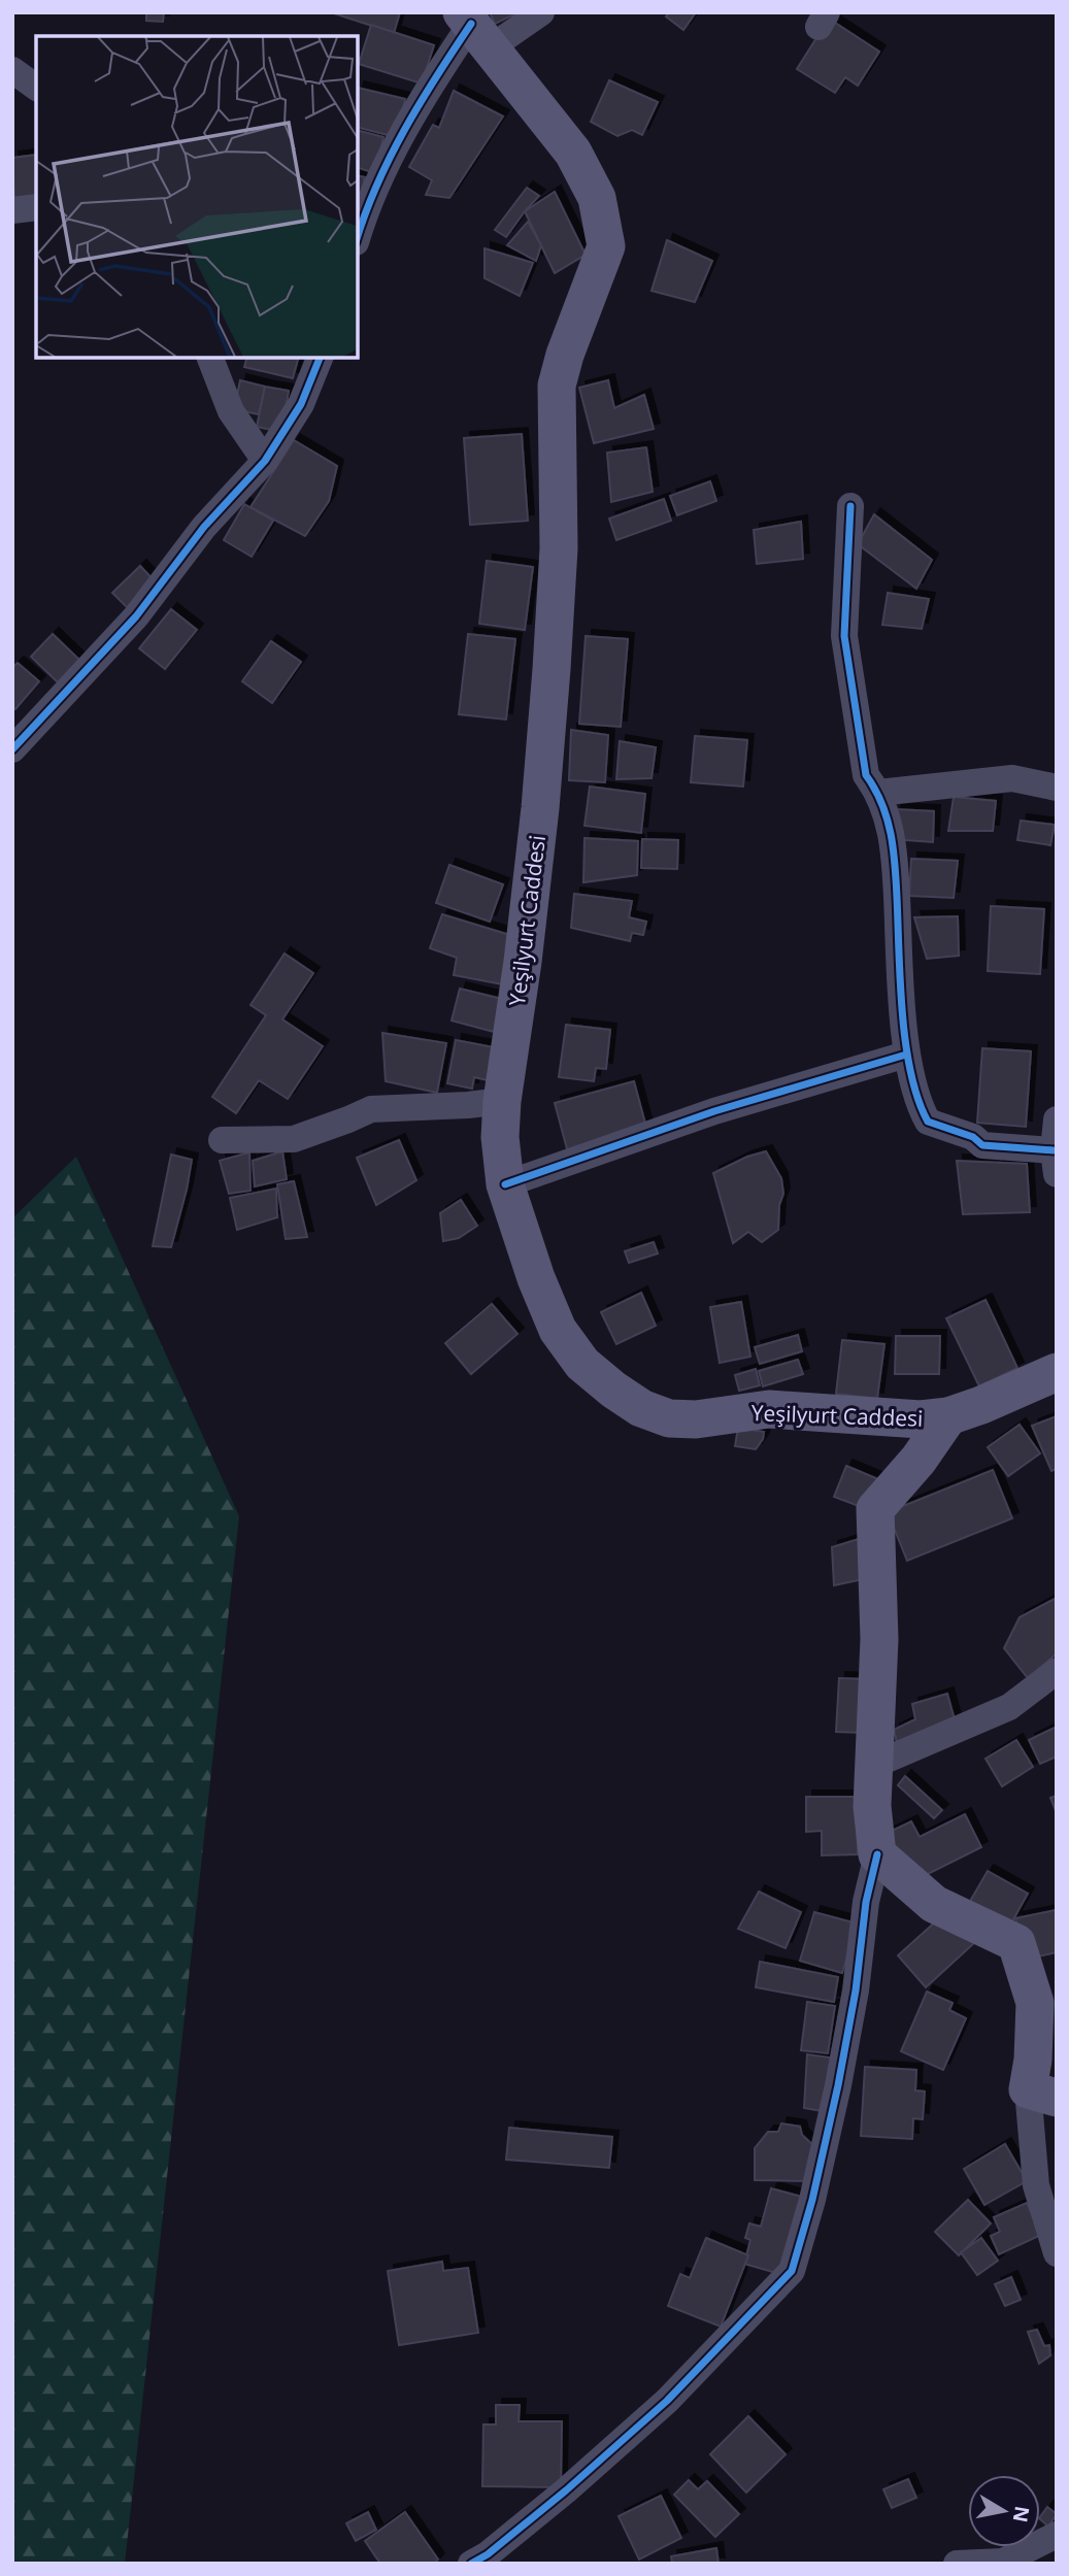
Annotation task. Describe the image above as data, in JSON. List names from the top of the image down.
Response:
{
  "streets": {
    "main road": ["Yeşilyurt Caddesi"]
  },
  "north": "right"
}
